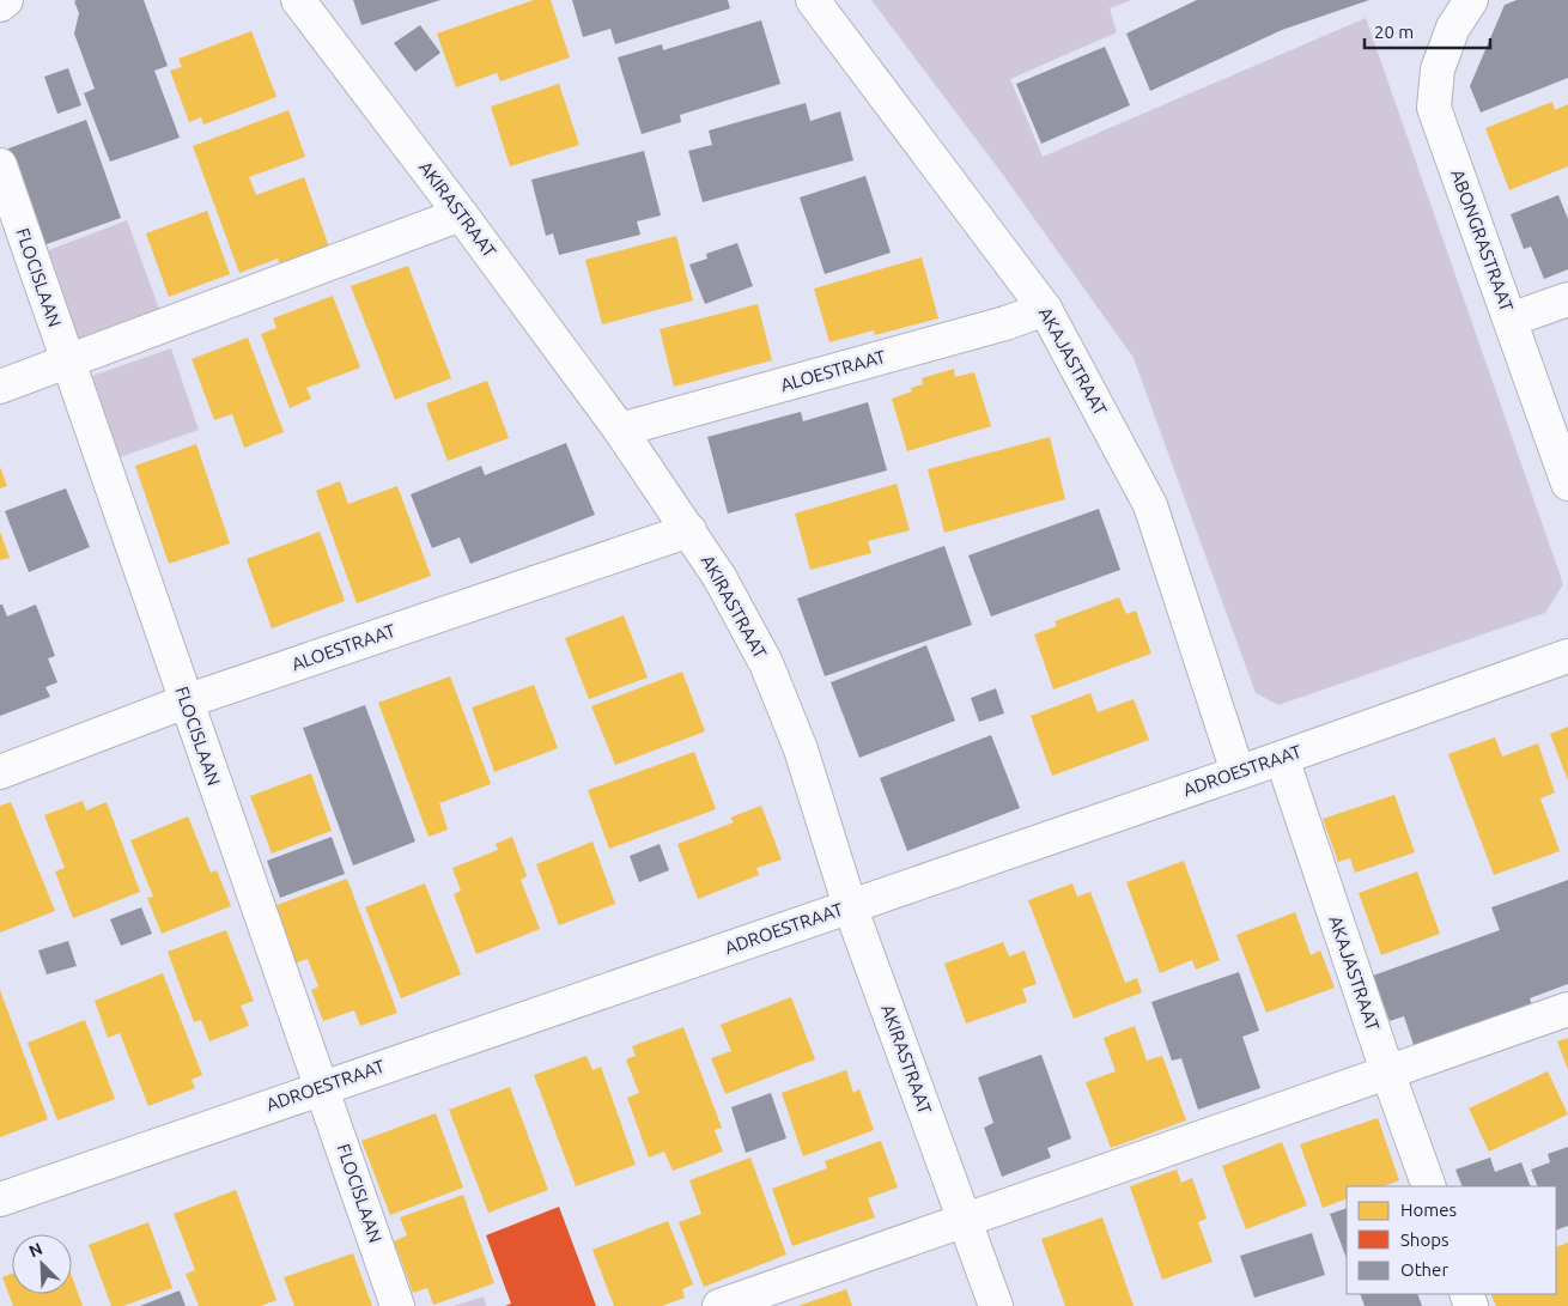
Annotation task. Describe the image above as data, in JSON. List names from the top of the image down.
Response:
{
  "streets": {
    "street": [
      "AKIRASTRAAT",
      "ABONGRASTRAAT",
      "FLOCISLAAN",
      "AKAJASTRAAT",
      "ALOESTRAAT",
      "ADROESTRAAT"
    ]
  },
  "crossings": [
    ["AKIRASTRAAT", "ALOESTRAAT"],
    ["AKIRASTRAAT", "ADROESTRAAT"],
    ["FLOCISLAAN", "ALOESTRAAT"],
    ["FLOCISLAAN", "ADROESTRAAT"],
    ["AKAJASTRAAT", "ALOESTRAAT"],
    ["AKAJASTRAAT", "ADROESTRAAT"]
  ],
  "legend": ["Homes", "Shops", "Other"],
  "scale_bar": "20 m",
  "north": "top left"
}
